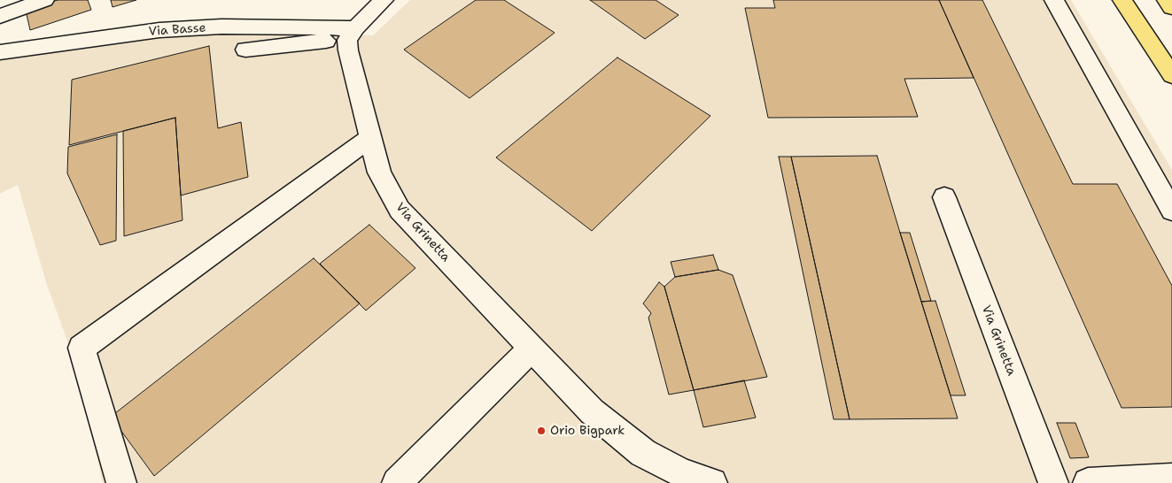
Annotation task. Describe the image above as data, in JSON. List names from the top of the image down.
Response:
{
  "streets": {
    "street": ["Via Basse", "Via Grinetta"]
  },
  "crossings": [
    ["Via Basse", "Via Grinetta"]
  ],
  "places": ["Orio Bigpark"]
}
